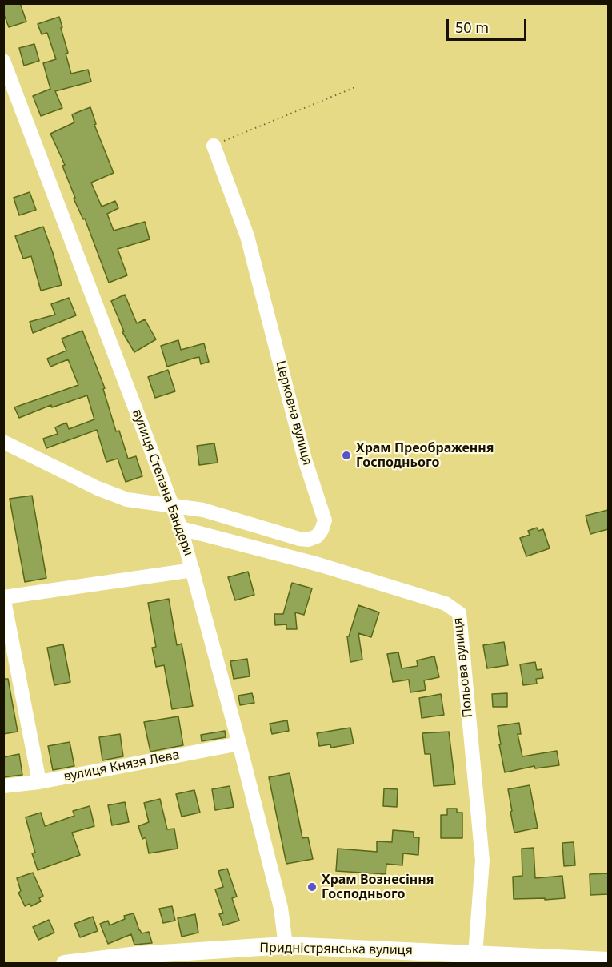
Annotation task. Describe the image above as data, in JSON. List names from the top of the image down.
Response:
{
  "streets": {
    "main road": ["Придністрянська вулиця"],
    "street": [
      "Церковна вулиця",
      "вулиця Степана Бандери",
      "Польова вулиця",
      "вулиця Князя Лева"
    ]
  },
  "crossings": [
    ["Церковна вулиця", "вулиця Степана Бандери"],
    ["вулиця Степана Бандери", "Польова вулиця"],
    ["вулиця Степана Бандери", "вулиця Князя Лева"],
    ["вулиця Степана Бандери", "Придністрянська вулиця"],
    ["Польова вулиця", "Придністрянська вулиця"]
  ],
  "places": ["Храм Преображення Господнього", "Храм Вознесіння Господнього"],
  "scale_bar": "50 m"
}
